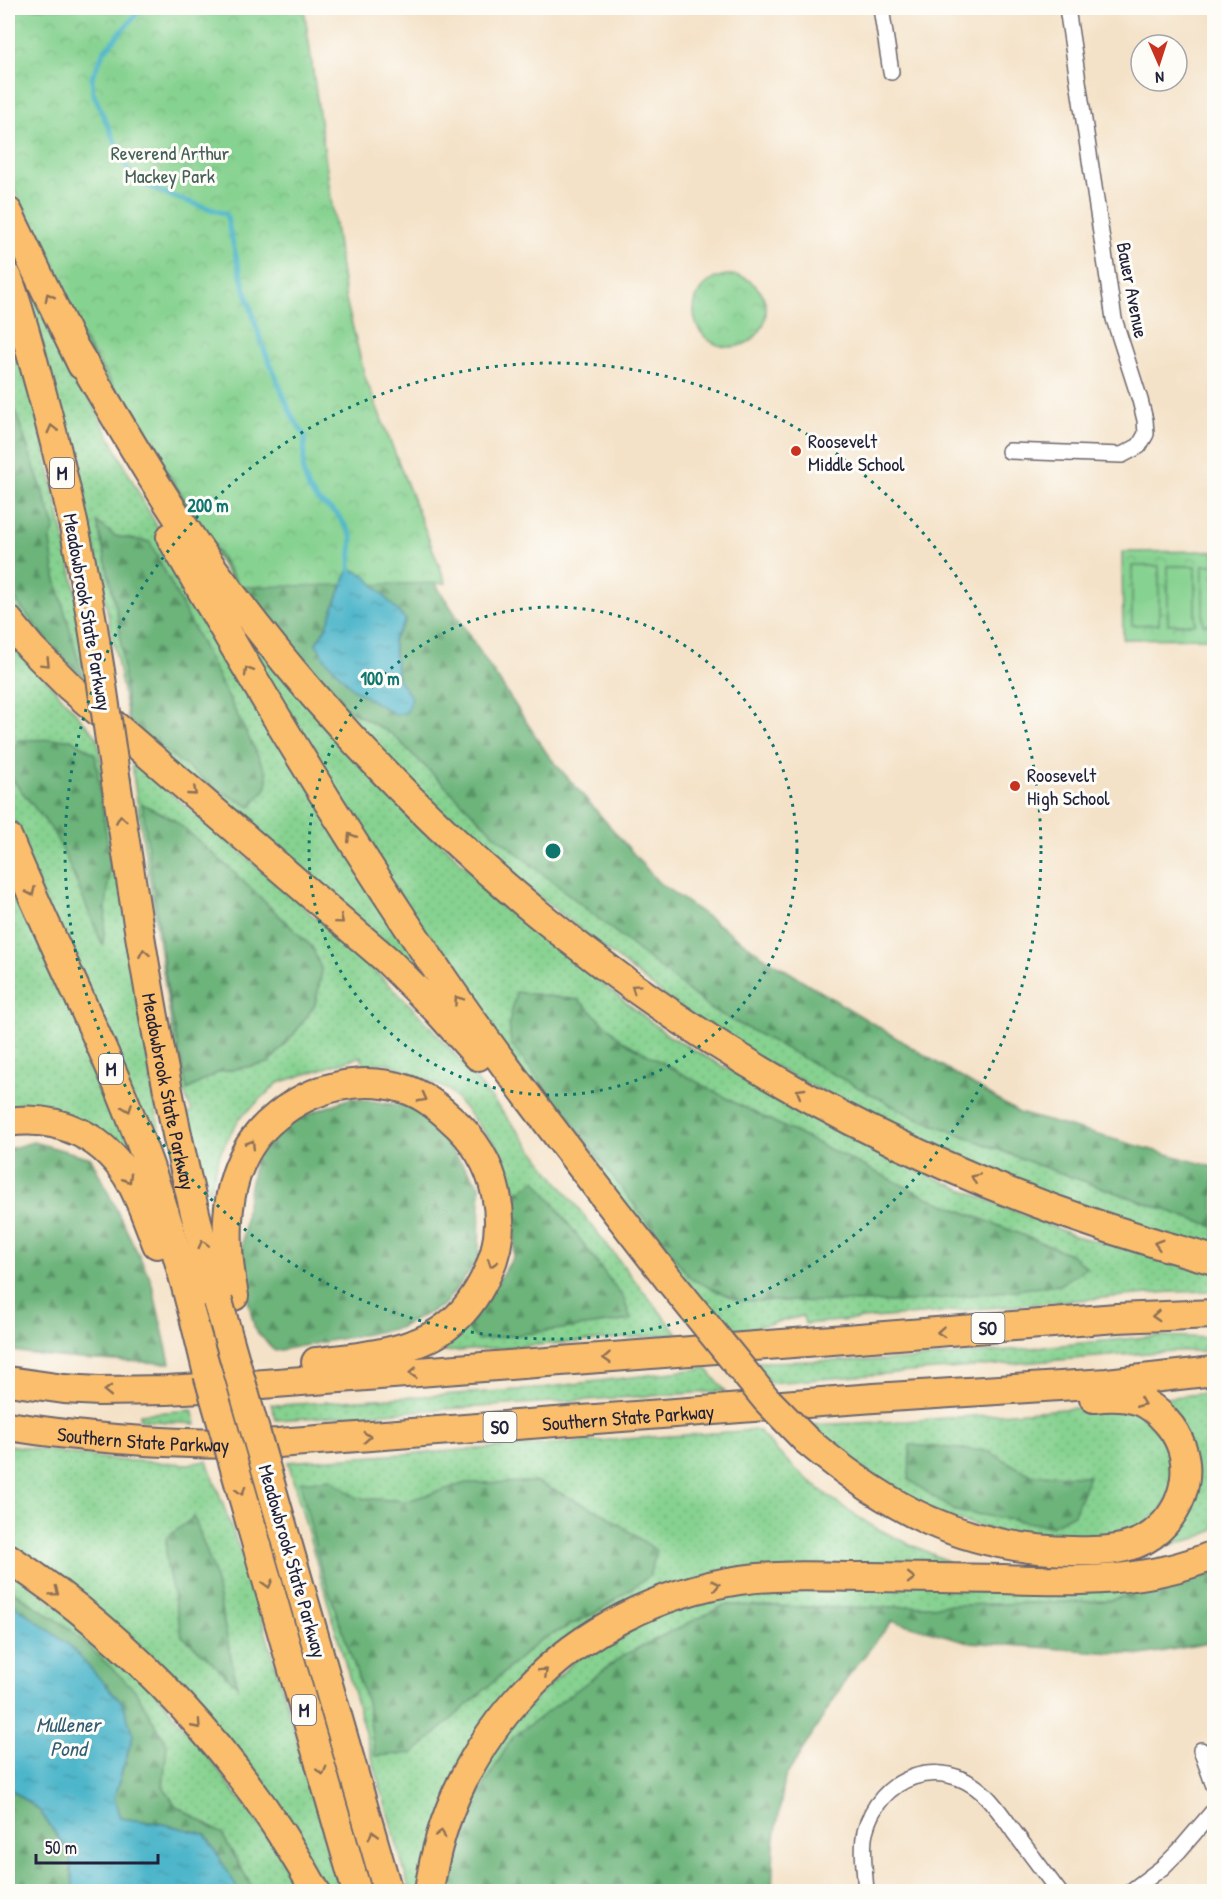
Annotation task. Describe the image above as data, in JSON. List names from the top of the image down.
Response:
{
  "streets": {
    "highway": [
      "M",
      "Meadowbrook State Parkway",
      "SO",
      "Southern State Parkway"
    ],
    "street": ["Bauer Avenue"]
  },
  "water": ["Mullener Pond"],
  "parks": ["Reverend Arthur Mackey Park"],
  "places": ["Roosevelt Middle School", "Roosevelt High School"],
  "scale_bar": "50 m",
  "north": "bottom",
  "rings": ["200 m", "100 m"]
}
